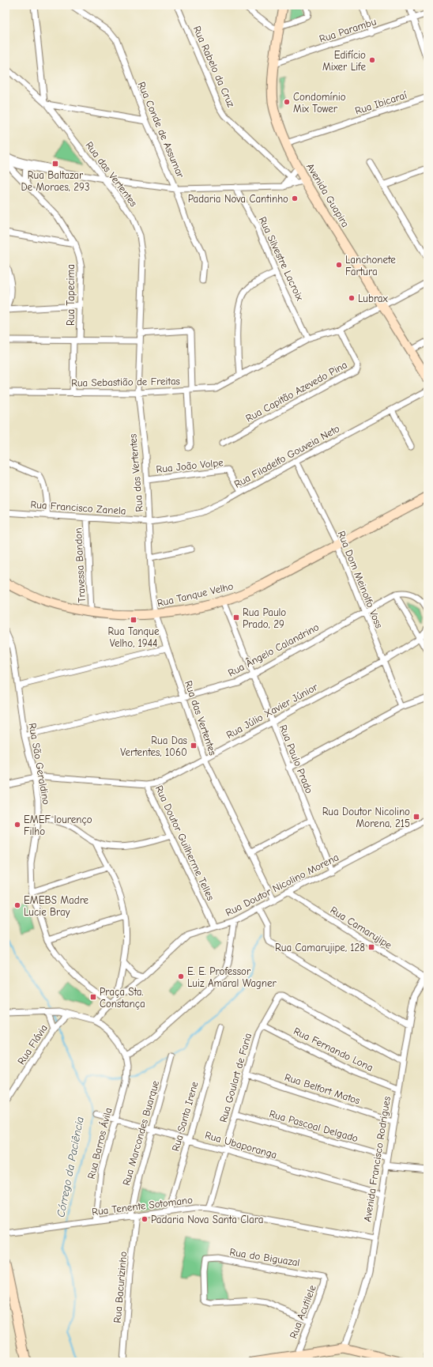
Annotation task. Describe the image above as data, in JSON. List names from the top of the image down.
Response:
{
  "streets": {
    "street": [
      "Rua Parambu",
      "Rua Rabelo da Cruz",
      "Rua Ibicaraí",
      "Rua Conde de Assumar",
      "Rua das Vertentes",
      "Avenida Guapira",
      "Rua Silvestre Lacroix",
      "Rua Tapecima",
      "Rua Sebastião de Freitas",
      "Rua Capitão Azevedo Pina",
      "Rua Filadelfo Gouveia Neto",
      "Rua João Volpe",
      "Rua Francisco Zanela",
      "Travessa Bandon",
      "Rua Dom Meinolfo Voss",
      "Rua Tanque Velho",
      "Rua Ângelo Calandrino",
      "Rua Júlio Xavier Júnior",
      "Rua Paulo Prado",
      "Rua São Geraldino",
      "Rua Doutor Guilherme Telles",
      "Rua Doutor Nicolino Morena",
      "Rua Camarujipe",
      "Rua Flávia",
      "Rua Fernando Lona",
      "Rua Goulart de Faria",
      "Rua Belfort Matos",
      "Rua Santa Irene",
      "Rua Pascoal Delgado",
      "Rua Marcondes Buarque",
      "Rua Barros Ávila",
      "Rua Ubaporanga",
      "Avenida Francisco Rodrigues",
      "Rua Tenente Sotomano",
      "Rua do Biguazal",
      "Rua Bacurizinho",
      "Rua Acutilele"
    ]
  },
  "crossings": [
    ["Rua Parambu", "Avenida Guapira"],
    ["Rua Ibicaraí", "Avenida Guapira"],
    ["Rua das Vertentes", "Rua Sebastião de Freitas"],
    ["Rua das Vertentes", "Rua Filadelfo Gouveia Neto"],
    ["Rua das Vertentes", "Rua João Volpe"],
    ["Rua das Vertentes", "Rua Francisco Zanela"],
    ["Rua das Vertentes", "Rua Tanque Velho"],
    ["Rua das Vertentes", "Rua Ângelo Calandrino"],
    ["Rua das Vertentes", "Rua Júlio Xavier Júnior"],
    ["Rua das Vertentes", "Rua Doutor Nicolino Morena"],
    ["Avenida Guapira", "Rua Sebastião de Freitas"],
    ["Rua Silvestre Lacroix", "Rua Sebastião de Freitas"],
    ["Rua Tapecima", "Rua Sebastião de Freitas"],
    ["Rua Sebastião de Freitas", "Rua Capitão Azevedo Pina"],
    ["Rua Filadelfo Gouveia Neto", "Rua João Volpe"],
    ["Rua Filadelfo Gouveia Neto", "Rua Francisco Zanela"],
    ["Rua Filadelfo Gouveia Neto", "Rua Dom Meinolfo Voss"],
    ["Rua Francisco Zanela", "Travessa Bandon"],
    ["Travessa Bandon", "Rua Tanque Velho"],
    ["Rua Dom Meinolfo Voss", "Rua Tanque Velho"],
    ["Rua Dom Meinolfo Voss", "Rua Ângelo Calandrino"],
    ["Rua Dom Meinolfo Voss", "Rua Júlio Xavier Júnior"],
    ["Rua Tanque Velho", "Rua Paulo Prado"],
    ["Rua Ângelo Calandrino", "Rua Paulo Prado"],
    ["Rua Ângelo Calandrino", "Rua São Geraldino"],
    ["Rua Júlio Xavier Júnior", "Rua Paulo Prado"],
    ["Rua Júlio Xavier Júnior", "Rua São Geraldino"],
    ["Rua Júlio Xavier Júnior", "Rua Doutor Guilherme Telles"],
    ["Rua Paulo Prado", "Rua Doutor Nicolino Morena"],
    ["Rua São Geraldino", "Rua Doutor Nicolino Morena"],
    ["Rua Doutor Guilherme Telles", "Rua Doutor Nicolino Morena"],
    ["Rua Doutor Nicolino Morena", "Rua Camarujipe"],
    ["Rua Camarujipe", "Avenida Francisco Rodrigues"],
    ["Rua Fernando Lona", "Rua Goulart de Faria"],
    ["Rua Fernando Lona", "Avenida Francisco Rodrigues"],
    ["Rua Goulart de Faria", "Rua Belfort Matos"],
    ["Rua Goulart de Faria", "Rua Pascoal Delgado"],
    ["Rua Goulart de Faria", "Rua Ubaporanga"],
    ["Rua Goulart de Faria", "Avenida Francisco Rodrigues"],
    ["Rua Goulart de Faria", "Rua Tenente Sotomano"],
    ["Rua Belfort Matos", "Avenida Francisco Rodrigues"],
    ["Rua Santa Irene", "Rua Ubaporanga"],
    ["Rua Santa Irene", "Rua Tenente Sotomano"],
    ["Rua Pascoal Delgado", "Avenida Francisco Rodrigues"],
    ["Rua Marcondes Buarque", "Rua Ubaporanga"],
    ["Rua Marcondes Buarque", "Rua Tenente Sotomano"],
    ["Rua Marcondes Buarque", "Rua Bacurizinho"],
    ["Rua Barros Ávila", "Rua Ubaporanga"],
    ["Rua Barros Ávila", "Rua Tenente Sotomano"],
    ["Rua Ubaporanga", "Avenida Francisco Rodrigues"],
    ["Avenida Francisco Rodrigues", "Rua Tenente Sotomano"],
    ["Rua Tenente Sotomano", "Rua Bacurizinho"],
    ["Rua do Biguazal", "Rua Acutilele"]
  ],
  "water": ["Córrego da Paciência"],
  "places": {
    "other": [
      "Edifício Mixer Life",
      "Condomínio Mix Tower",
      "Padaria Nova Cantinho",
      "Lanchonete Fartura",
      "Lubrax",
      "EMEF lourenço Filho",
      "EMEBS Madre Lucie Bray",
      "E. E. Professor Luiz Amaral Wagner",
      "Padaria Nova Santa Clara"
    ],
    "transit": [
      "Rua Baltazar De Moraes, 293",
      "Rua Paulo Prado, 29",
      "Rua Tanque Velho, 1944",
      "Rua Das Vertentes, 1060",
      "Rua Doutor Nicolino Morena, 215",
      "Rua Camarujipe, 128",
      "Praça Sta. Constança"
    ]
  }
}
